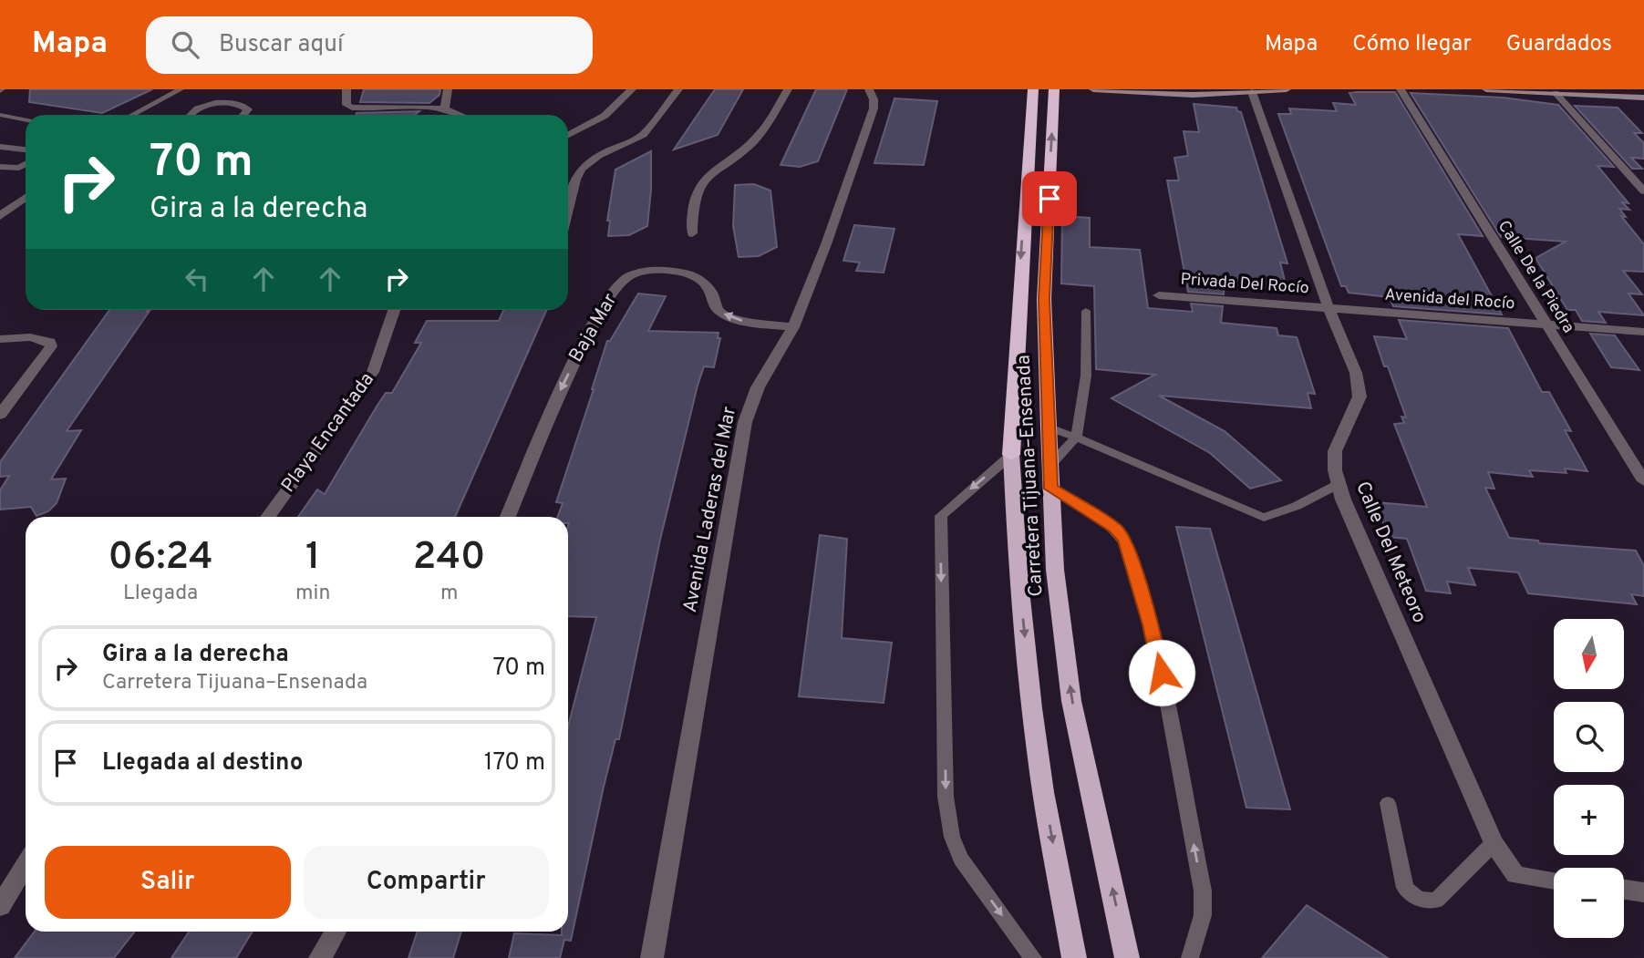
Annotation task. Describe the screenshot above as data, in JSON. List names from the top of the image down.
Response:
{
  "streets": {
    "highway": ["Carretera Tijuana–Ensenada"],
    "street": [
      "Calle De la Piedra",
      "Privada Del Rocío",
      "Avenida del Rocío",
      "Baja Mar",
      "Playa Encantada",
      "Avenida Laderas del Mar",
      "Calle Del Meteoro"
    ]
  },
  "crossings": [
    ["Calle De la Piedra", "Avenida del Rocío"],
    ["Privada Del Rocío", "Avenida del Rocío"],
    ["Privada Del Rocío", "Calle Del Meteoro"],
    ["Avenida del Rocío", "Calle Del Meteoro"],
    ["Baja Mar", "Avenida Laderas del Mar"]
  ],
  "north": "bottom",
  "page": {
    "header": "Mapa",
    "search": "Buscar aquí",
    "nav": ["Mapa", "Cómo llegar", "Guardados"],
    "turn": ["70 m", "Gira a la derecha"],
    "eta": [
      "06:24",
      "Llegada",
      "1",
      "min",
      "240",
      "m"
    ],
    "map_buttons": ["+", "−"],
    "list": [
      {
        "name": "Gira a la derecha",
        "note": "Carretera Tijuana–Ensenada",
        "value": "70 m"
      },
      {
        "name": "Llegada al destino",
        "value": "170 m"
      }
    ],
    "buttons": ["Salir", "Compartir"]
  }
}
